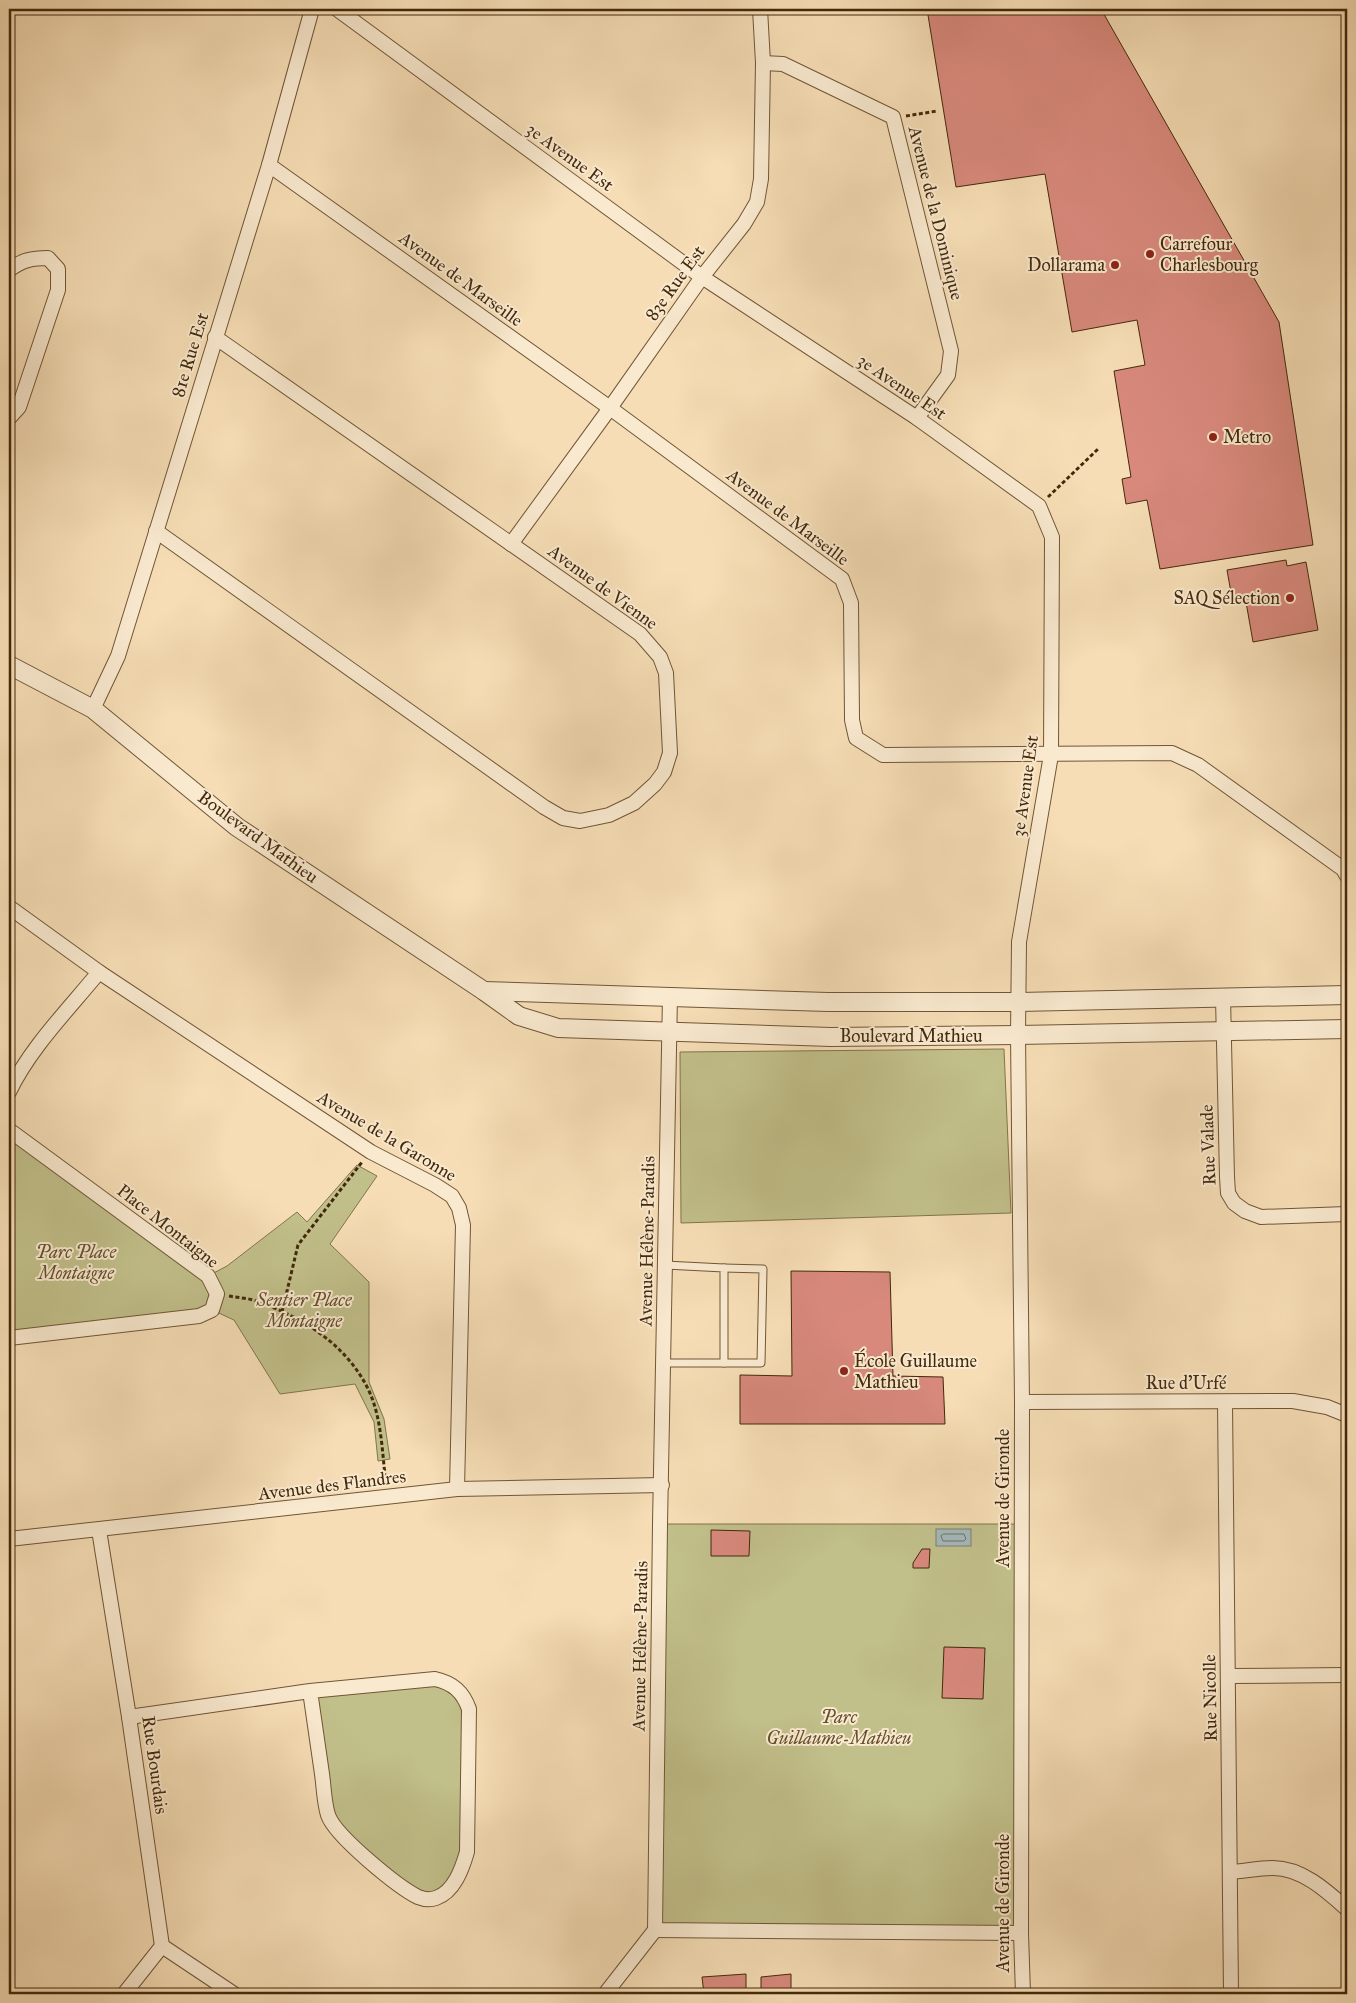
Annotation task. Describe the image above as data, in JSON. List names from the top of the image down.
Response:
{
  "streets": {
    "street": [
      "3e Avenue Est",
      "Avenue de la Dominique",
      "Avenue de Marseille",
      "83e Rue Est",
      "81e Rue Est",
      "Avenue de Vienne",
      "Boulevard Mathieu",
      "Avenue de la Garonne",
      "Rue Valade",
      "Place Montaigne",
      "Avenue Hélène-Paradis",
      "Rue d'Urfé",
      "Avenue des Flandres",
      "Avenue de Gironde",
      "Rue Nicolle",
      "Rue Bourdais"
    ]
  },
  "crossings": [
    ["3e Avenue Est", "Avenue de la Dominique"],
    ["3e Avenue Est", "Avenue de Marseille"],
    ["3e Avenue Est", "83e Rue Est"],
    ["3e Avenue Est", "Boulevard Mathieu"],
    ["3e Avenue Est", "Avenue de Gironde"],
    ["Avenue de la Dominique", "83e Rue Est"],
    ["Avenue de Marseille", "83e Rue Est"],
    ["Avenue de Marseille", "81e Rue Est"],
    ["83e Rue Est", "Avenue de Vienne"],
    ["81e Rue Est", "Avenue de Vienne"],
    ["81e Rue Est", "Boulevard Mathieu"],
    ["Boulevard Mathieu", "Rue Valade"],
    ["Boulevard Mathieu", "Avenue Hélène-Paradis"],
    ["Boulevard Mathieu", "Avenue de Gironde"],
    ["Avenue de la Garonne", "Avenue des Flandres"],
    ["Avenue Hélène-Paradis", "Avenue des Flandres"],
    ["Rue d'Urfé", "Avenue de Gironde"],
    ["Rue d'Urfé", "Rue Nicolle"],
    ["Avenue des Flandres", "Rue Bourdais"]
  ],
  "parks": ["Parc Place Montaigne", "Sentier Place Montaigne", "Parc Guillaume-Mathieu"],
  "places": [
    "Carrefour Charlesbourg",
    "Dollarama",
    "Metro",
    "SAQ Sélection",
    "École Guillaume Mathieu"
  ]
}
